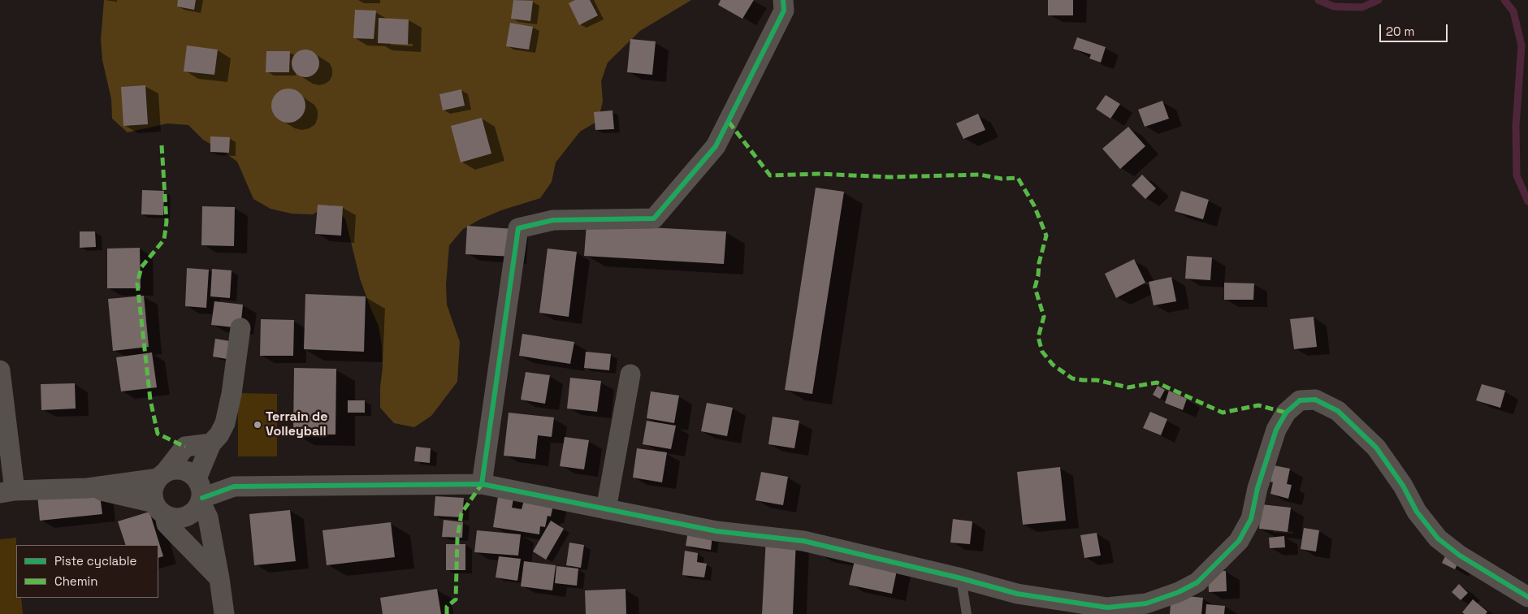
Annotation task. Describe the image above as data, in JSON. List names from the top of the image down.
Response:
{
  "places": ["Terrain de Volleyball"],
  "legend": ["Piste cyclable", "Chemin"],
  "scale_bar": "20 m"
}
